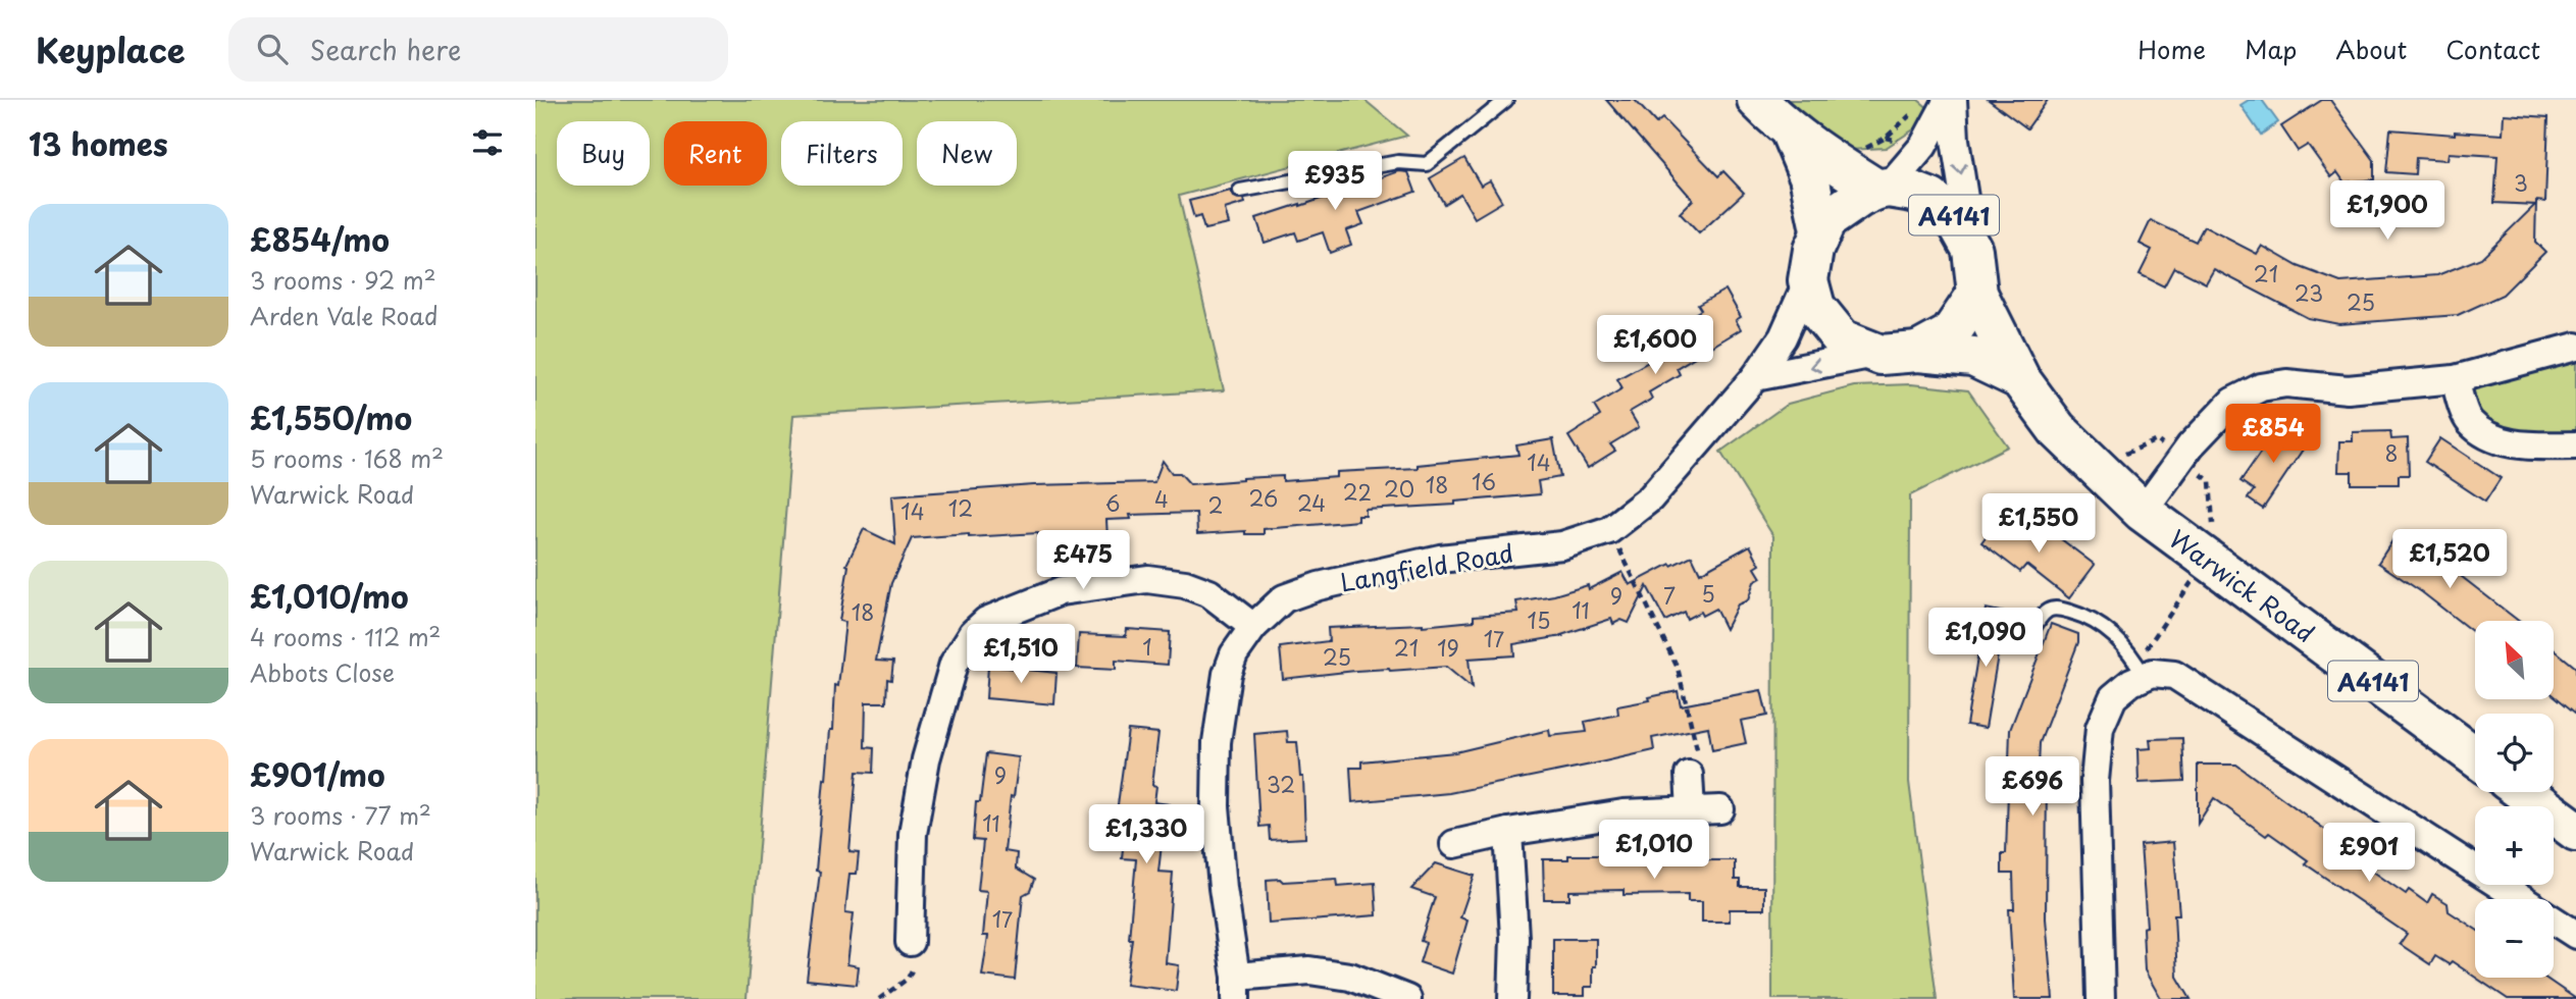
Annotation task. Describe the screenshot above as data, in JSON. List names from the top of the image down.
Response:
{
  "streets": {
    "main road": ["A4141", "Warwick Road"],
    "street": ["Langfield Road"]
  },
  "crossings": [
    ["A4141", "Langfield Road"],
    ["A4141", "Warwick Road"],
    ["Langfield Road", "Warwick Road"]
  ],
  "house_numbers": [
    "3",
    "21",
    "23",
    "25",
    "8",
    "14",
    "16",
    "18",
    "20",
    "22",
    "26",
    "4",
    "6",
    "24",
    "2",
    "12",
    "14",
    "5",
    "9",
    "7",
    "11",
    "18",
    "15",
    "17",
    "1",
    "21",
    "19",
    "25",
    "9",
    "32",
    "11",
    "17"
  ],
  "north": "top left",
  "page": {
    "header": "Keyplace",
    "search": "Search here",
    "nav": [
      "Home",
      "Map",
      "About",
      "Contact"
    ],
    "heading": "13 homes",
    "chip": [
      "Buy",
      "Rent",
      "Filters",
      "New"
    ],
    "price": [
      "£935",
      "£1,900",
      "£1,600",
      "£854",
      "£1,550",
      "£1,520",
      "£475",
      "£1,090",
      "£1,510",
      "£696",
      "£1,330",
      "£1,010",
      "£901"
    ],
    "list": [
      {
        "name": "£854/mo",
        "note": "3 rooms · 92 m² · Arden Vale Road"
      },
      {
        "name": "£1,550/mo",
        "note": "5 rooms · 168 m² · Warwick Road"
      },
      {
        "name": "£1,010/mo",
        "note": "4 rooms · 112 m² · Abbots Close"
      },
      {
        "name": "£901/mo",
        "note": "3 rooms · 77 m² · Warwick Road"
      }
    ],
    "map_buttons": ["+", "−"]
  }
}
